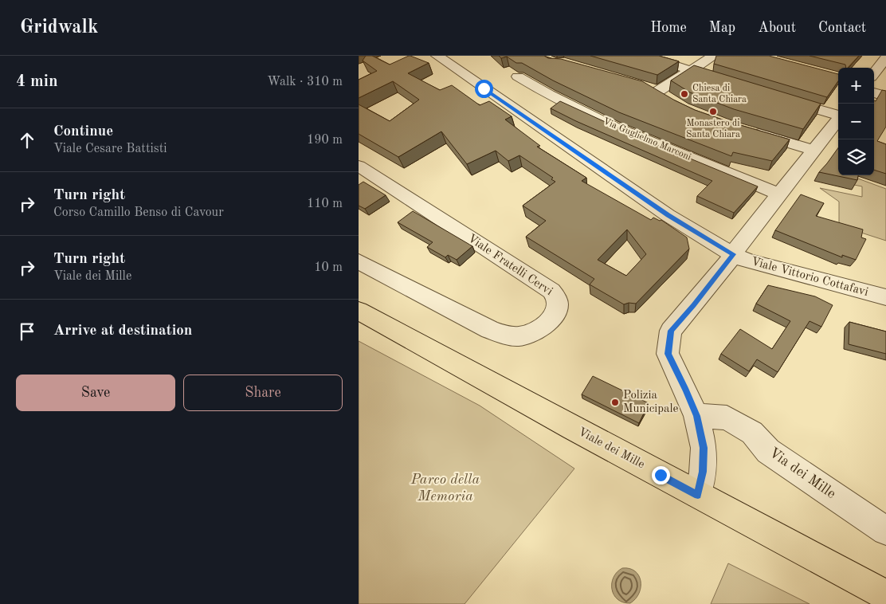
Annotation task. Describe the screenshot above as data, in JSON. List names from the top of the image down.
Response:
{
  "streets": {
    "main road": ["Viale dei Mille"],
    "street": [
      "Via Guglielmo Marconi",
      "Viale Fratelli Cervi",
      "Viale Vittorio Cottafavi",
      "Via dei Mille"
    ]
  },
  "crossings": [
    ["Via Guglielmo Marconi", "Viale Vittorio Cottafavi"]
  ],
  "parks": ["Parco della Memoria"],
  "places": ["Chiesa di Santa Chiara", "Monastero di Santa Chiara", "Polizia Municipale"],
  "page": {
    "header": "Gridwalk",
    "nav": [
      "Home",
      "Map",
      "About",
      "Contact"
    ],
    "heading": ["4 min", "Walk · 310 m"],
    "map_buttons": ["+", "−"],
    "list": [
      ["Continue", "Viale Cesare Battisti", "190 m"],
      ["Turn right", "Corso Camillo Benso di Cavour", "110 m"],
      ["Turn right", "Viale dei Mille", "10 m"],
      "Arrive at destination"
    ],
    "buttons": ["Save", "Share"]
  }
}
